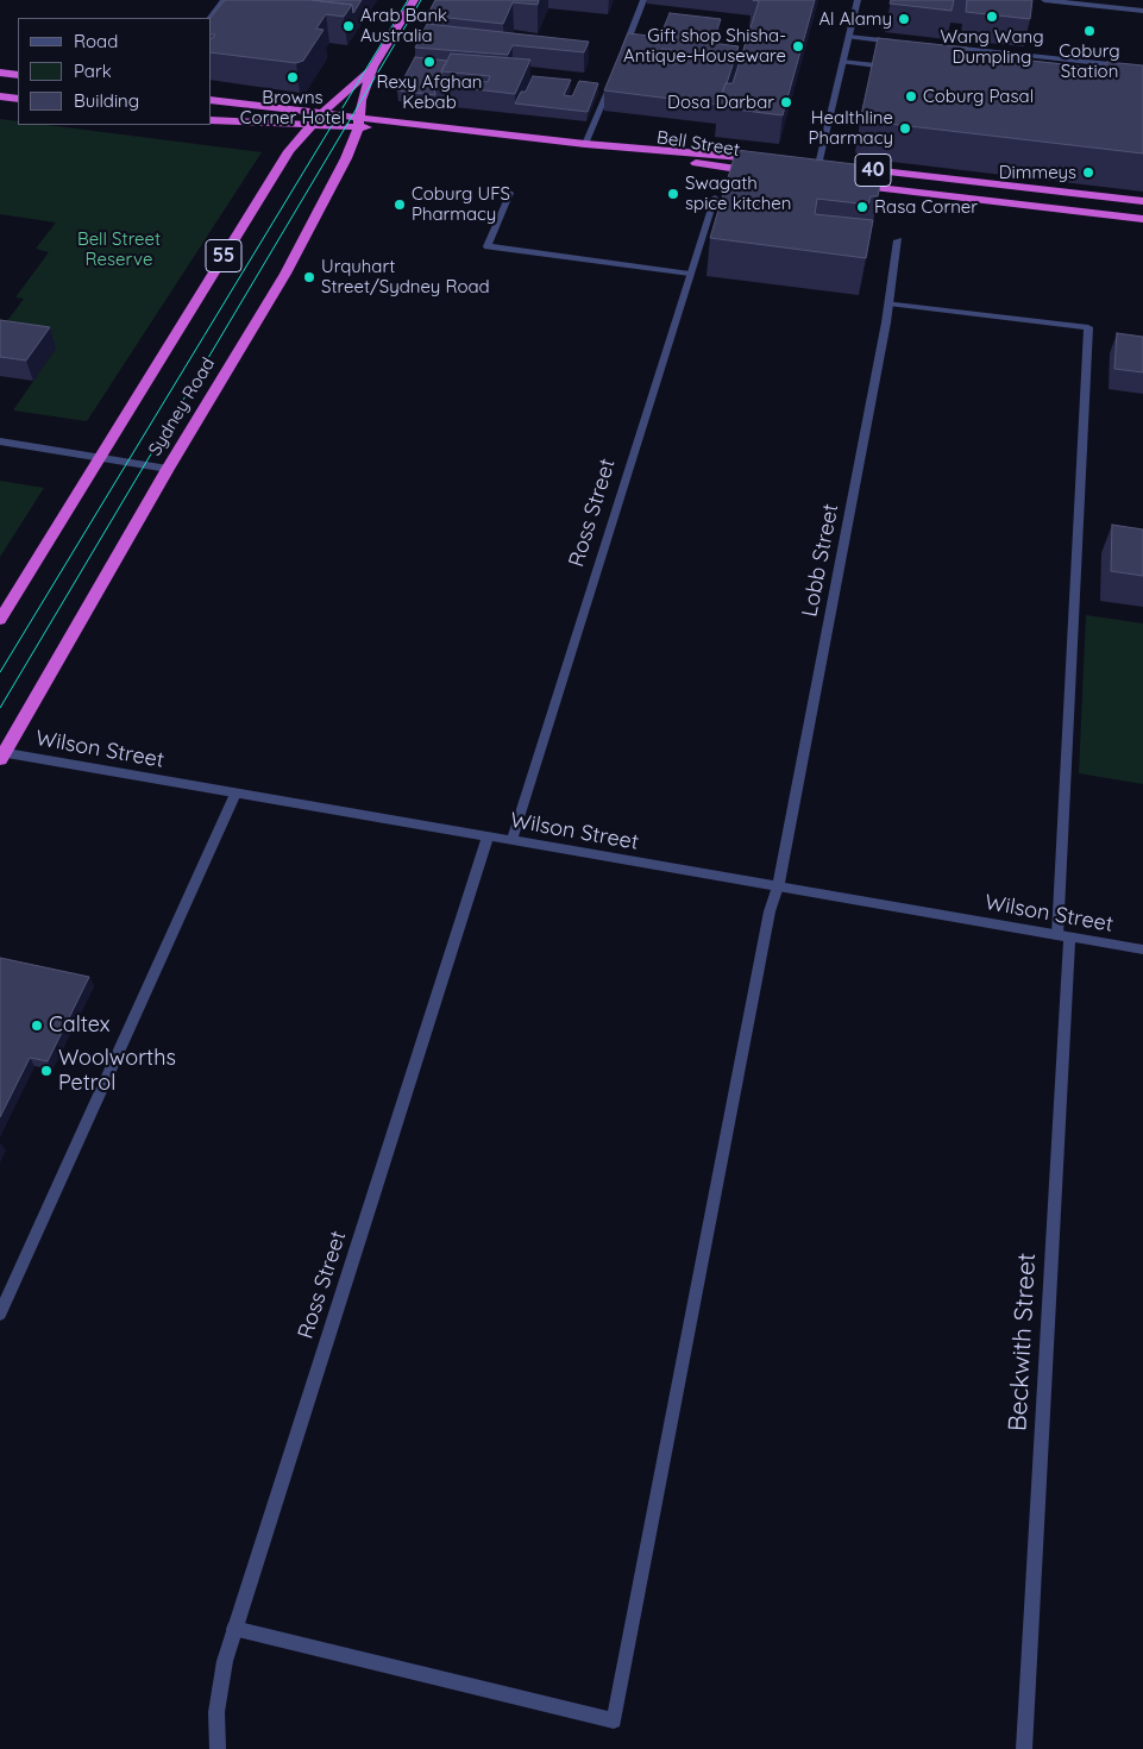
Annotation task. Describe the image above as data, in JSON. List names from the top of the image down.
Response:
{
  "streets": {
    "highway": [
      "Bell Street",
      "40",
      "55",
      "Sydney Road"
    ],
    "street": [
      "Ross Street",
      "Lobb Street",
      "Wilson Street",
      "Beckwith Street"
    ]
  },
  "crossings": [
    ["Bell Street", "Sydney Road"],
    ["Sydney Road", "Wilson Street"],
    ["Ross Street", "Lobb Street"],
    ["Ross Street", "Wilson Street"],
    ["Lobb Street", "Wilson Street"],
    ["Lobb Street", "Beckwith Street"],
    ["Wilson Street", "Beckwith Street"]
  ],
  "parks": ["Bell Street Reserve"],
  "places": [
    "Wang Wang Dumpling",
    "Al Alamy",
    "Arab Bank Australia",
    "Coburg Station",
    "Gift shop Shisha- Antique-Houseware",
    "Rexy Afghan Kebab",
    "Browns Corner Hotel",
    "Coburg Pasal",
    "Dosa Darbar",
    "Healthline Pharmacy",
    "Dimmeys",
    "Swagath spice kitchen",
    "Coburg UFS Pharmacy",
    "Rasa Corner",
    "Urquhart Street/Sydney Road",
    "Caltex",
    "Woolworths Petrol"
  ],
  "legend": ["Road", "Park", "Building"]
}
